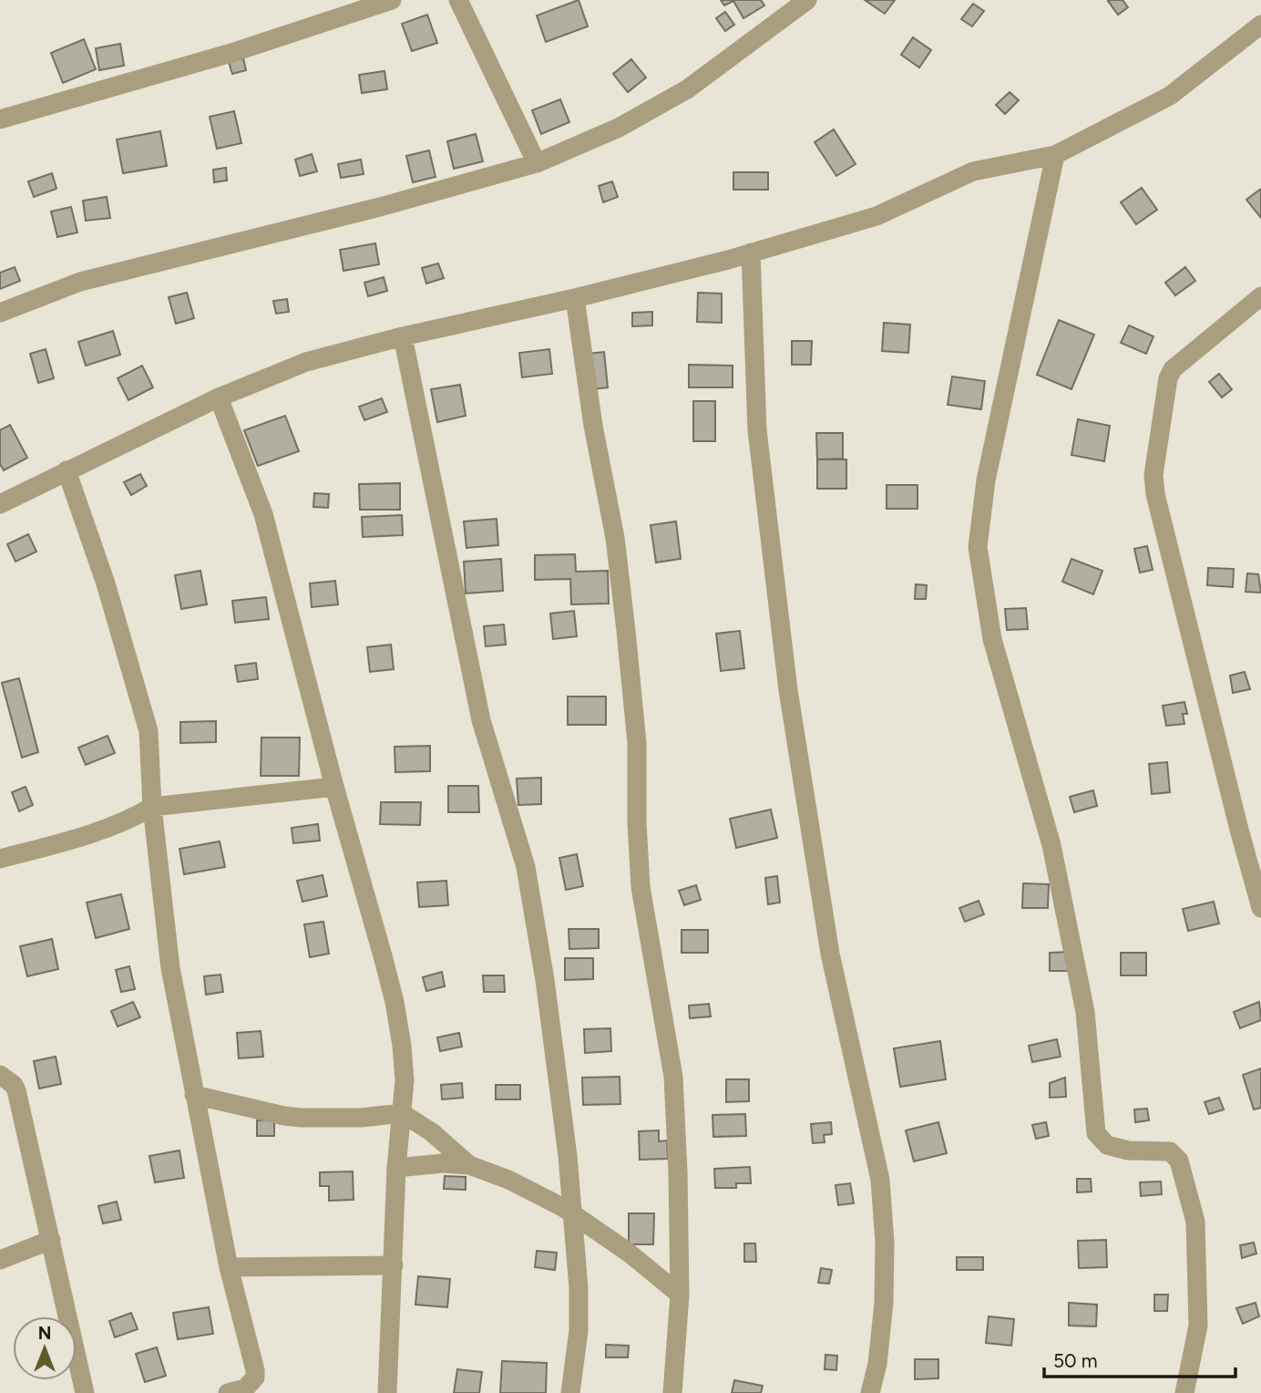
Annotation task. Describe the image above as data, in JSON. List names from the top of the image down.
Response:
{
  "scale_bar": "50 m",
  "north": "top"
}
